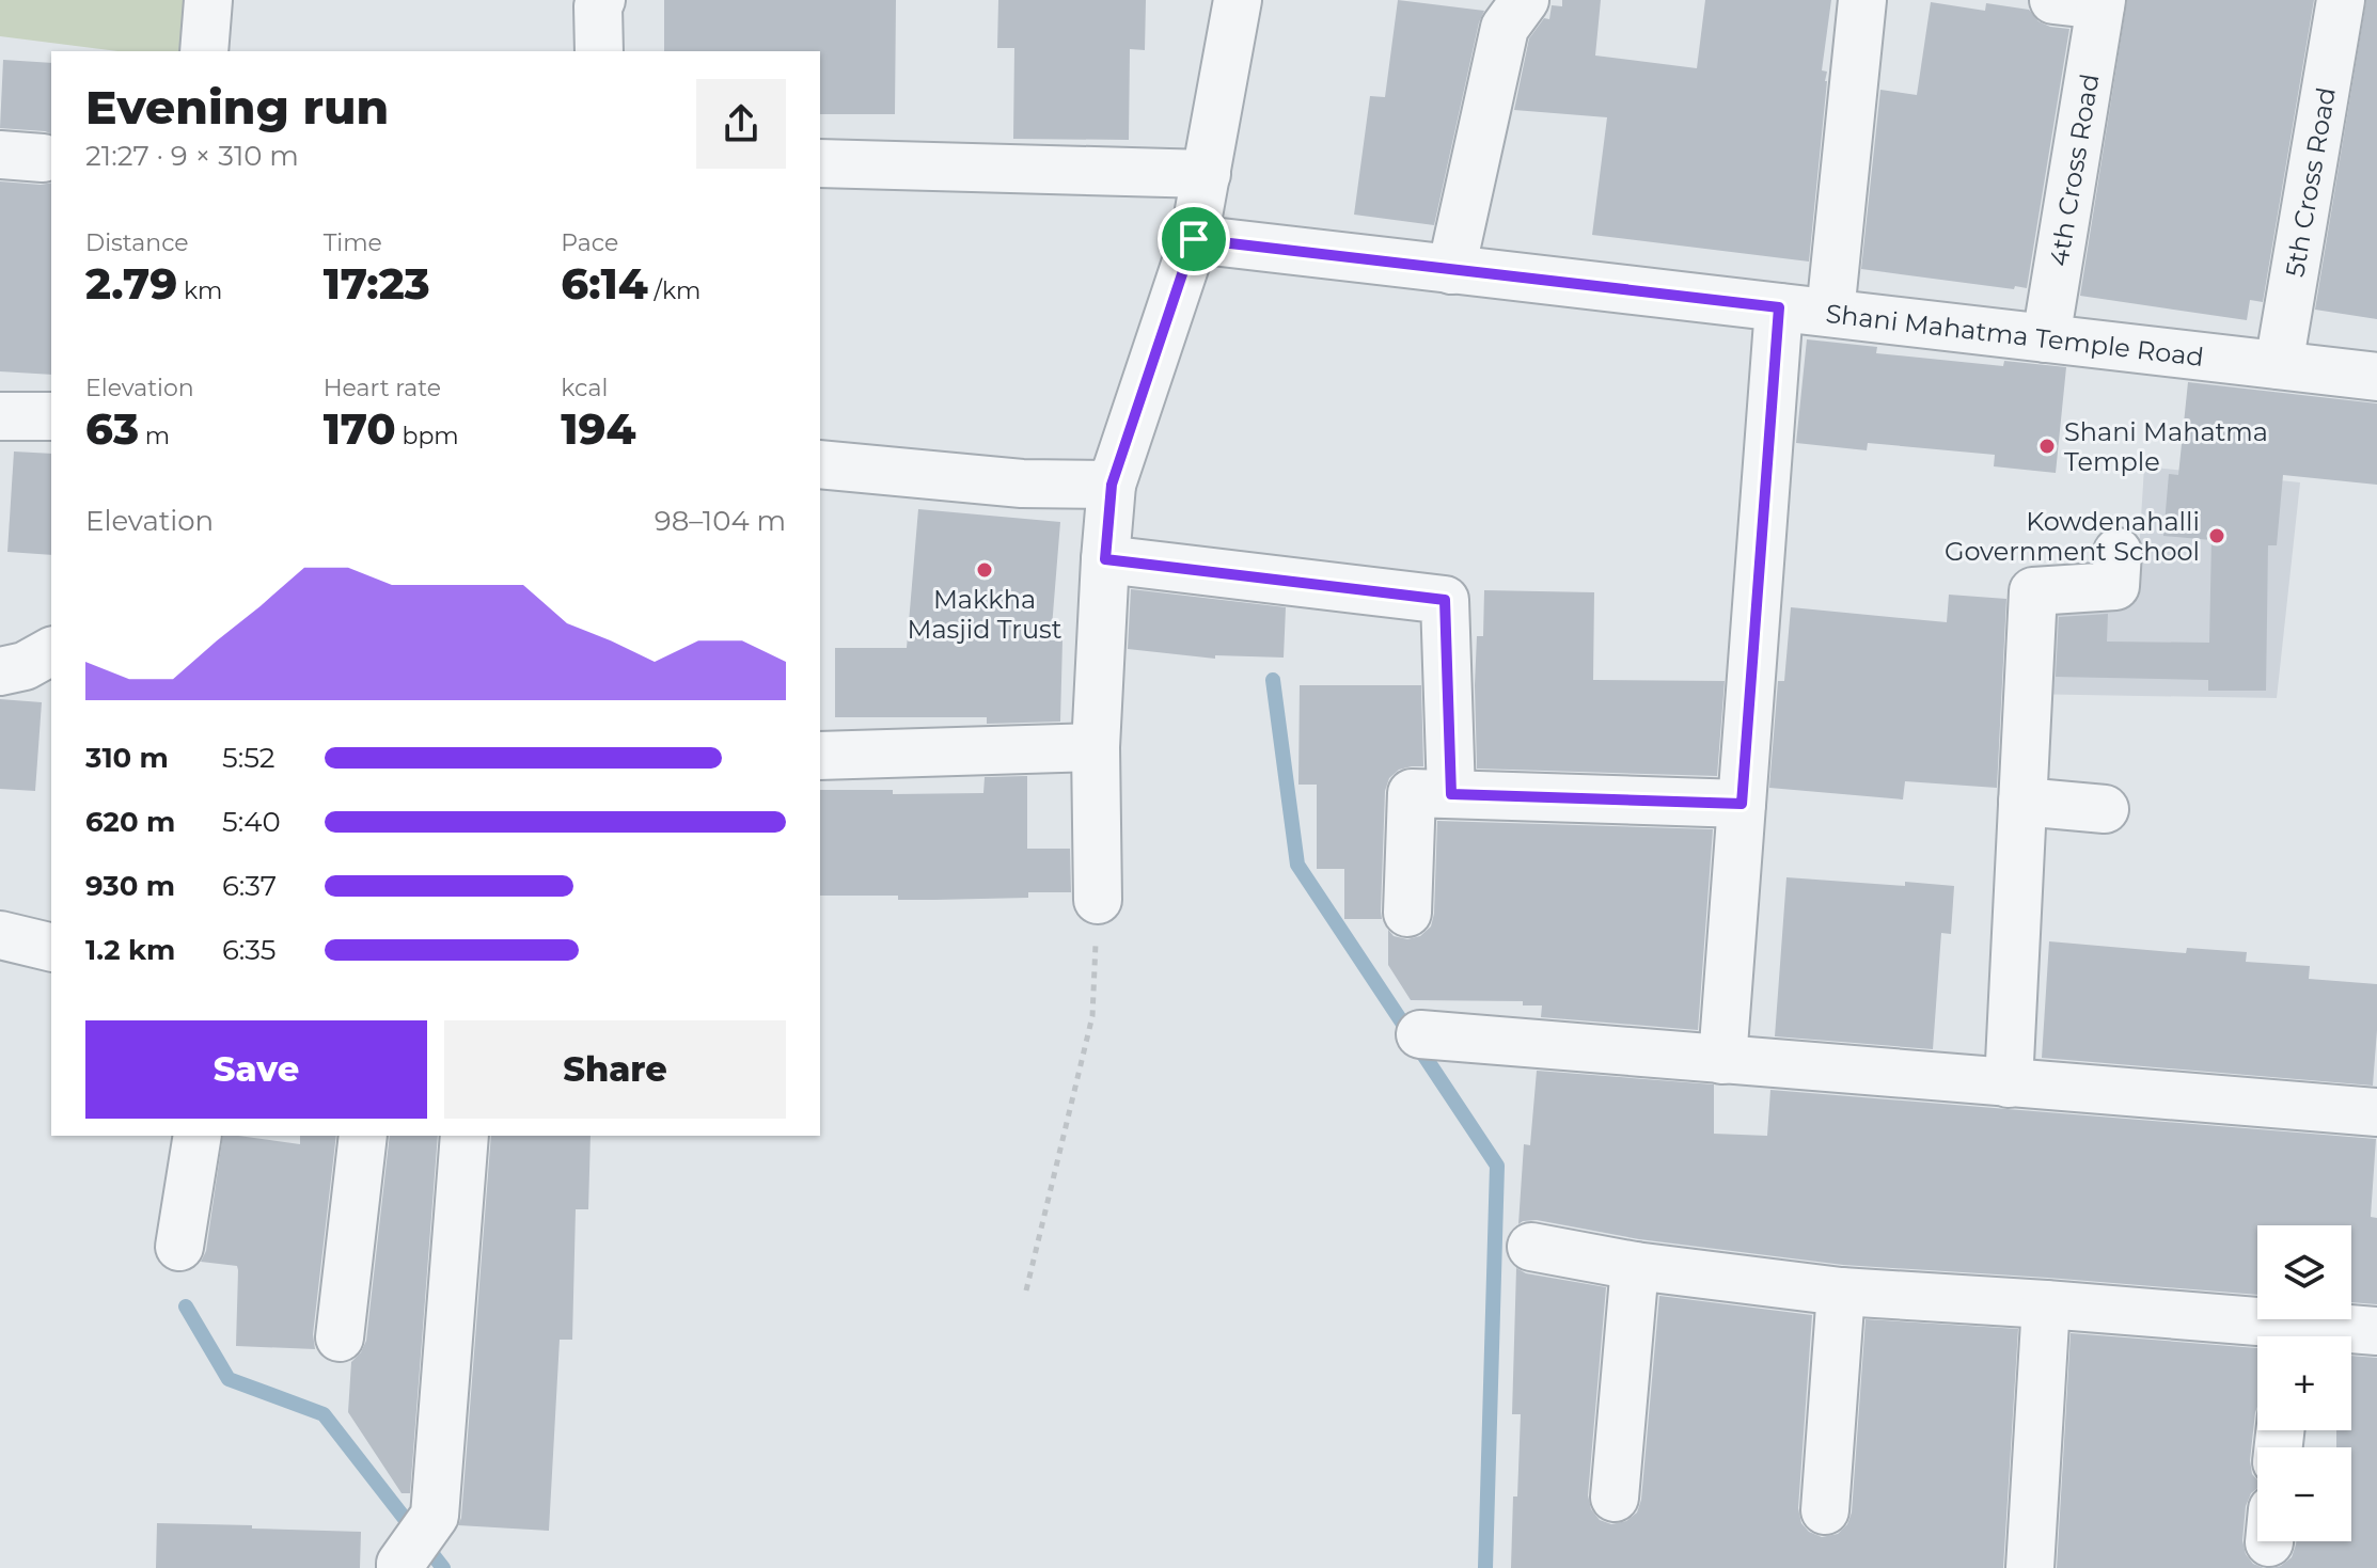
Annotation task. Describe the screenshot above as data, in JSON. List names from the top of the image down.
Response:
{
  "streets": {
    "street": ["4th Cross Road", "5th Cross Road", "Shani Mahatma Temple Road"]
  },
  "crossings": [
    ["4th Cross Road", "Shani Mahatma Temple Road"],
    ["5th Cross Road", "Shani Mahatma Temple Road"]
  ],
  "places": ["Shani Mahatma Temple", "Kowdenahalli Government School", "Makkha Masjid Trust"],
  "page": {
    "heading": ["Evening run", "21:27 · 9 × 310 m"],
    "stats": [
      ["Distance", "2.79 km"],
      ["Time", "17:23"],
      ["Pace", "6:14 /km"],
      ["Elevation", "63 m"],
      ["Heart rate", "170 bpm"],
      ["kcal", "194"]
    ],
    "chart": ["Elevation", "98–104 m"],
    "list": [
      {
        "name": "310 m",
        "note": "5:52"
      },
      {
        "name": "620 m",
        "note": "5:40"
      },
      {
        "name": "930 m",
        "note": "6:37"
      },
      {
        "name": "1.2 km",
        "note": "6:35"
      }
    ],
    "buttons": ["Save", "Share"],
    "map_buttons": ["+", "−"]
  }
}
